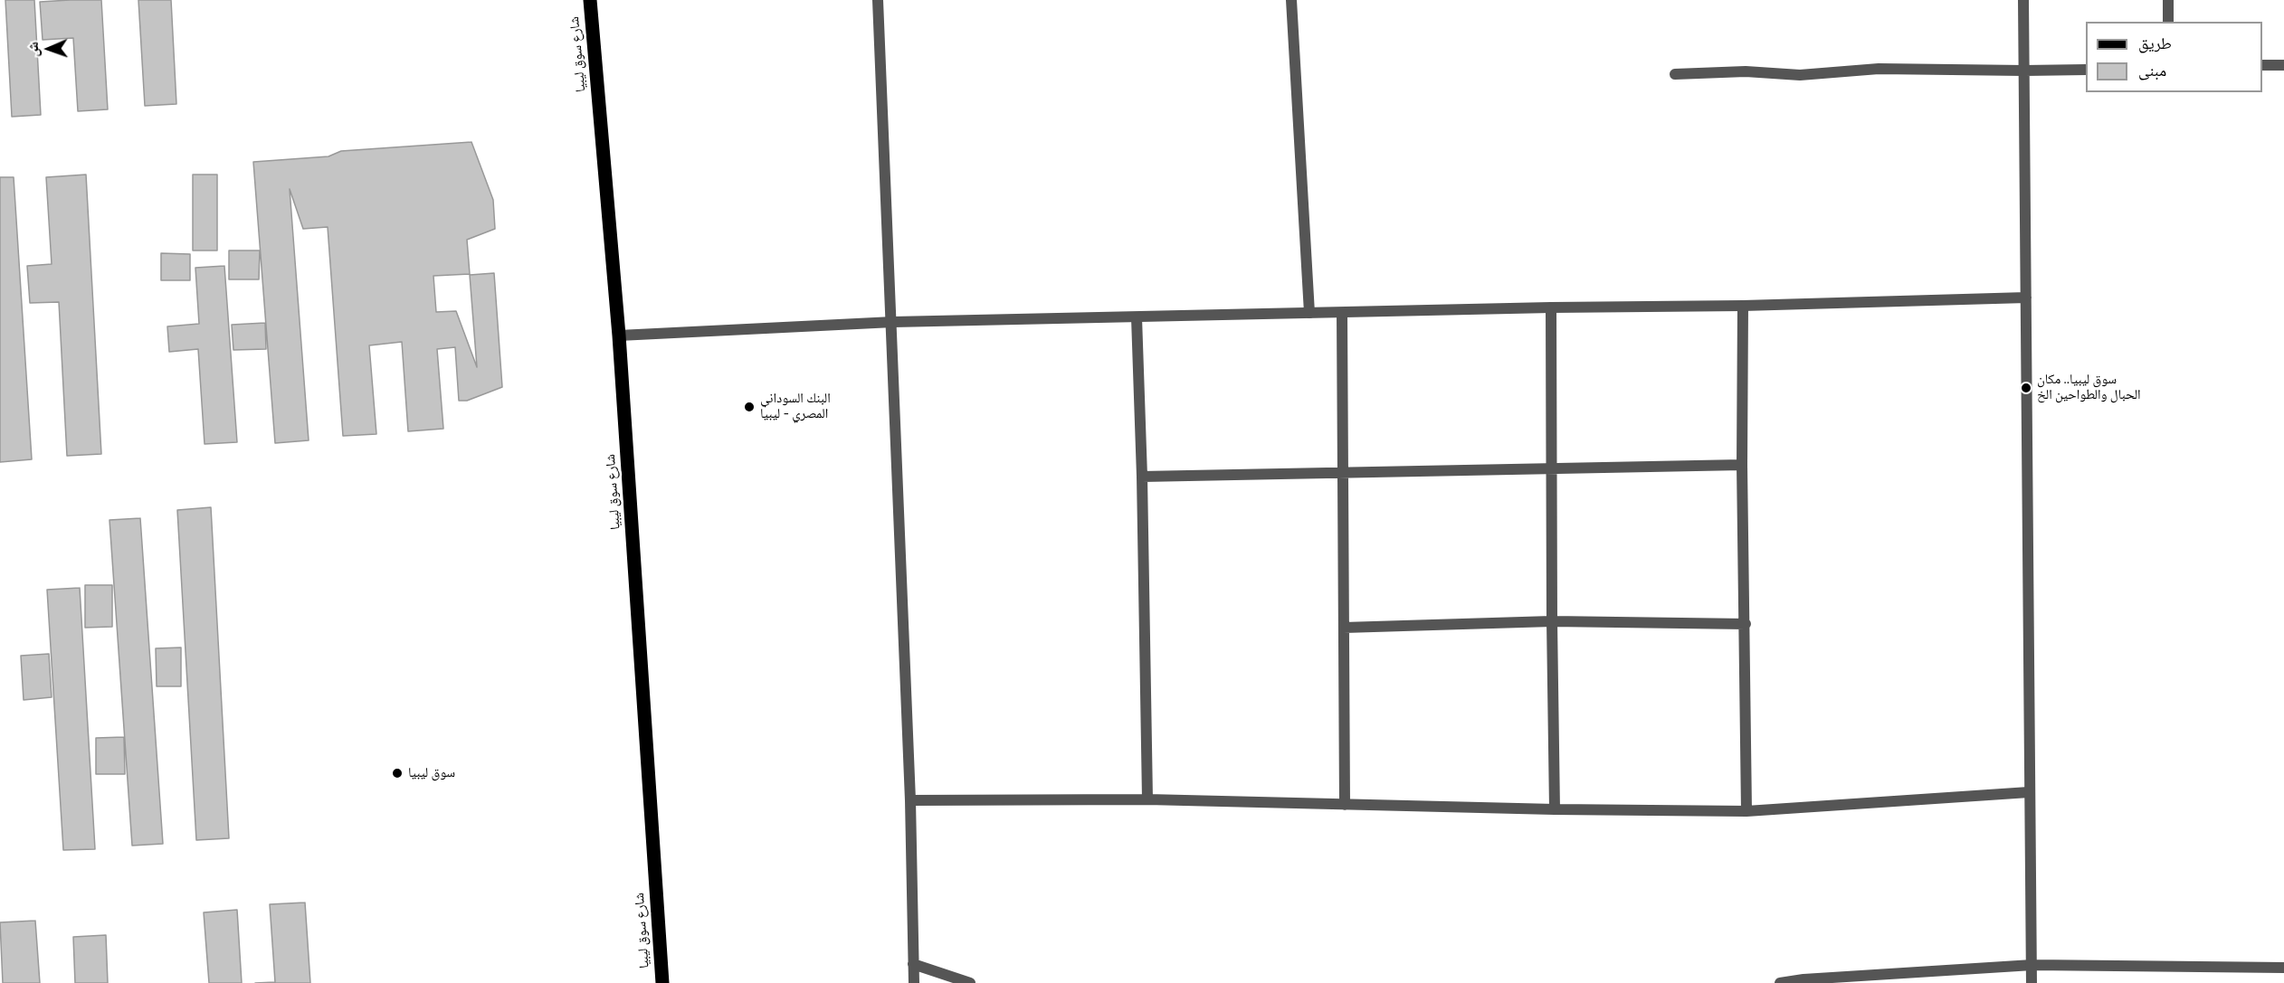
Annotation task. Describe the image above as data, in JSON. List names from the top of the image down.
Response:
{
  "streets": {
    "main road": ["شارع سوق ليبيا"]
  },
  "places": ["سوق ليبيا.. مكان الحبال والطواحين الخ", "البنك السوداني المصري - ليبيا", "سوق ليبيا"],
  "legend": ["طريق", "مبنى"],
  "north": "left"
}
